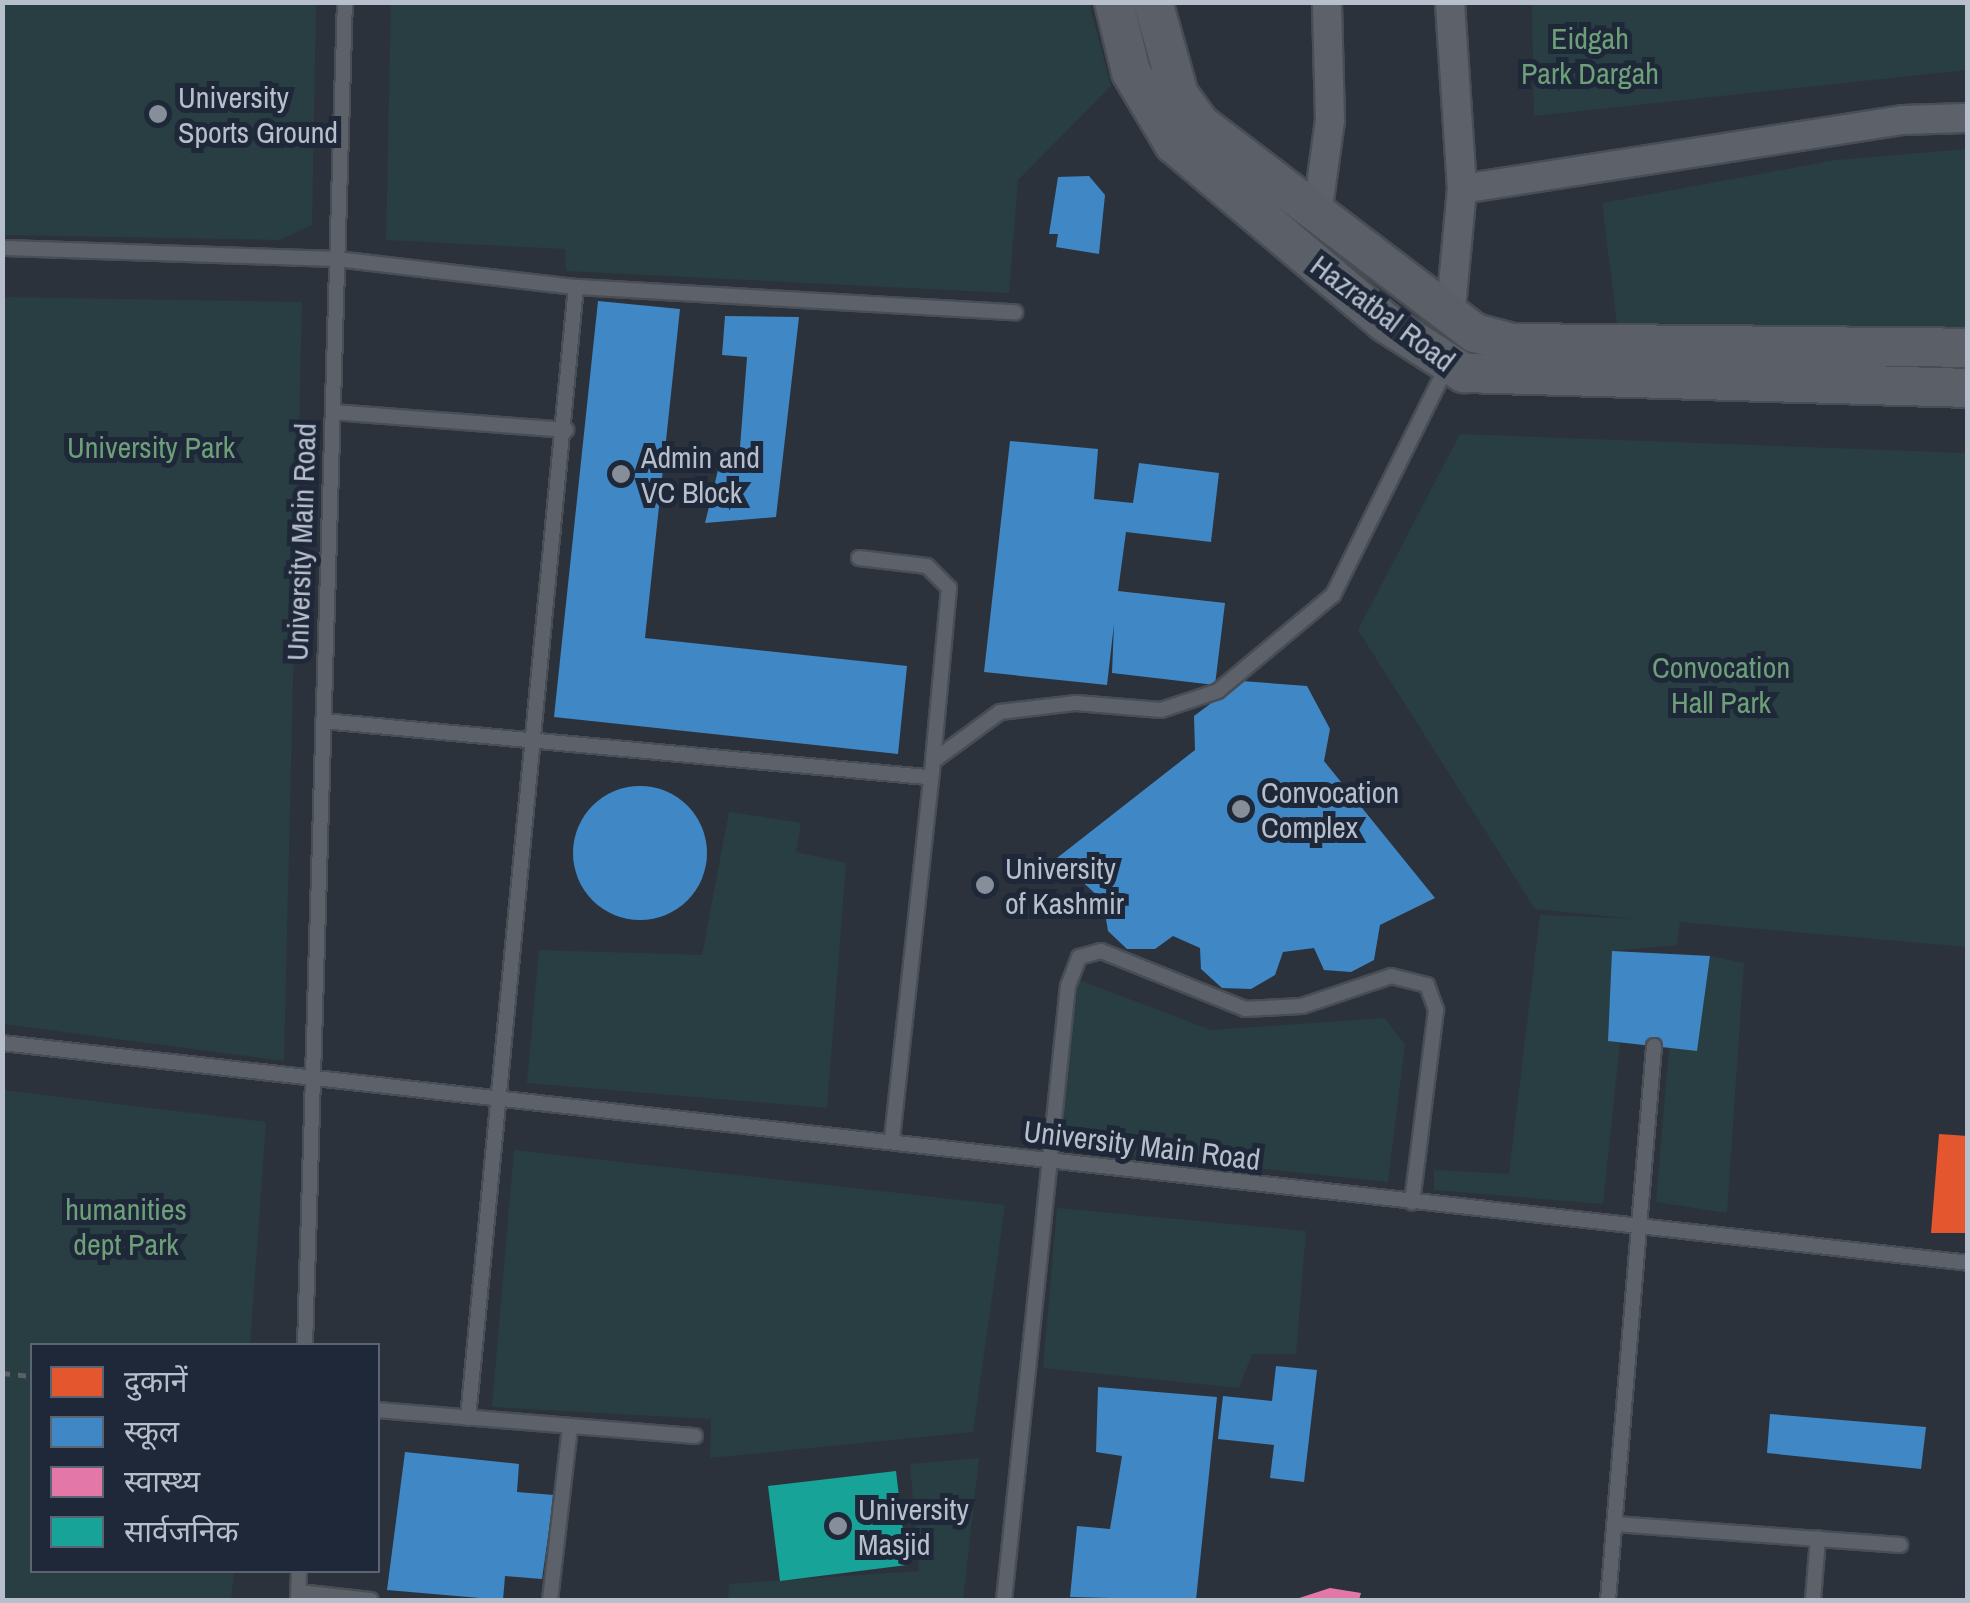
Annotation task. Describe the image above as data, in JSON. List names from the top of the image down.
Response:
{
  "streets": {
    "main road": ["Hazratbal Road"],
    "lane": ["University Main Road"]
  },
  "parks": [
    "Eidgah Park Dargah",
    "University Park",
    "Convocation Hall Park",
    "humanities dept Park"
  ],
  "places": [
    "University Sports Ground",
    "Admin and VC Block",
    "Convocation Complex",
    "University of Kashmir",
    "University Masjid"
  ],
  "legend": [
    "दुकानें",
    "स्कूल",
    "स्वास्थ्य",
    "सार्वजनिक"
  ]
}
